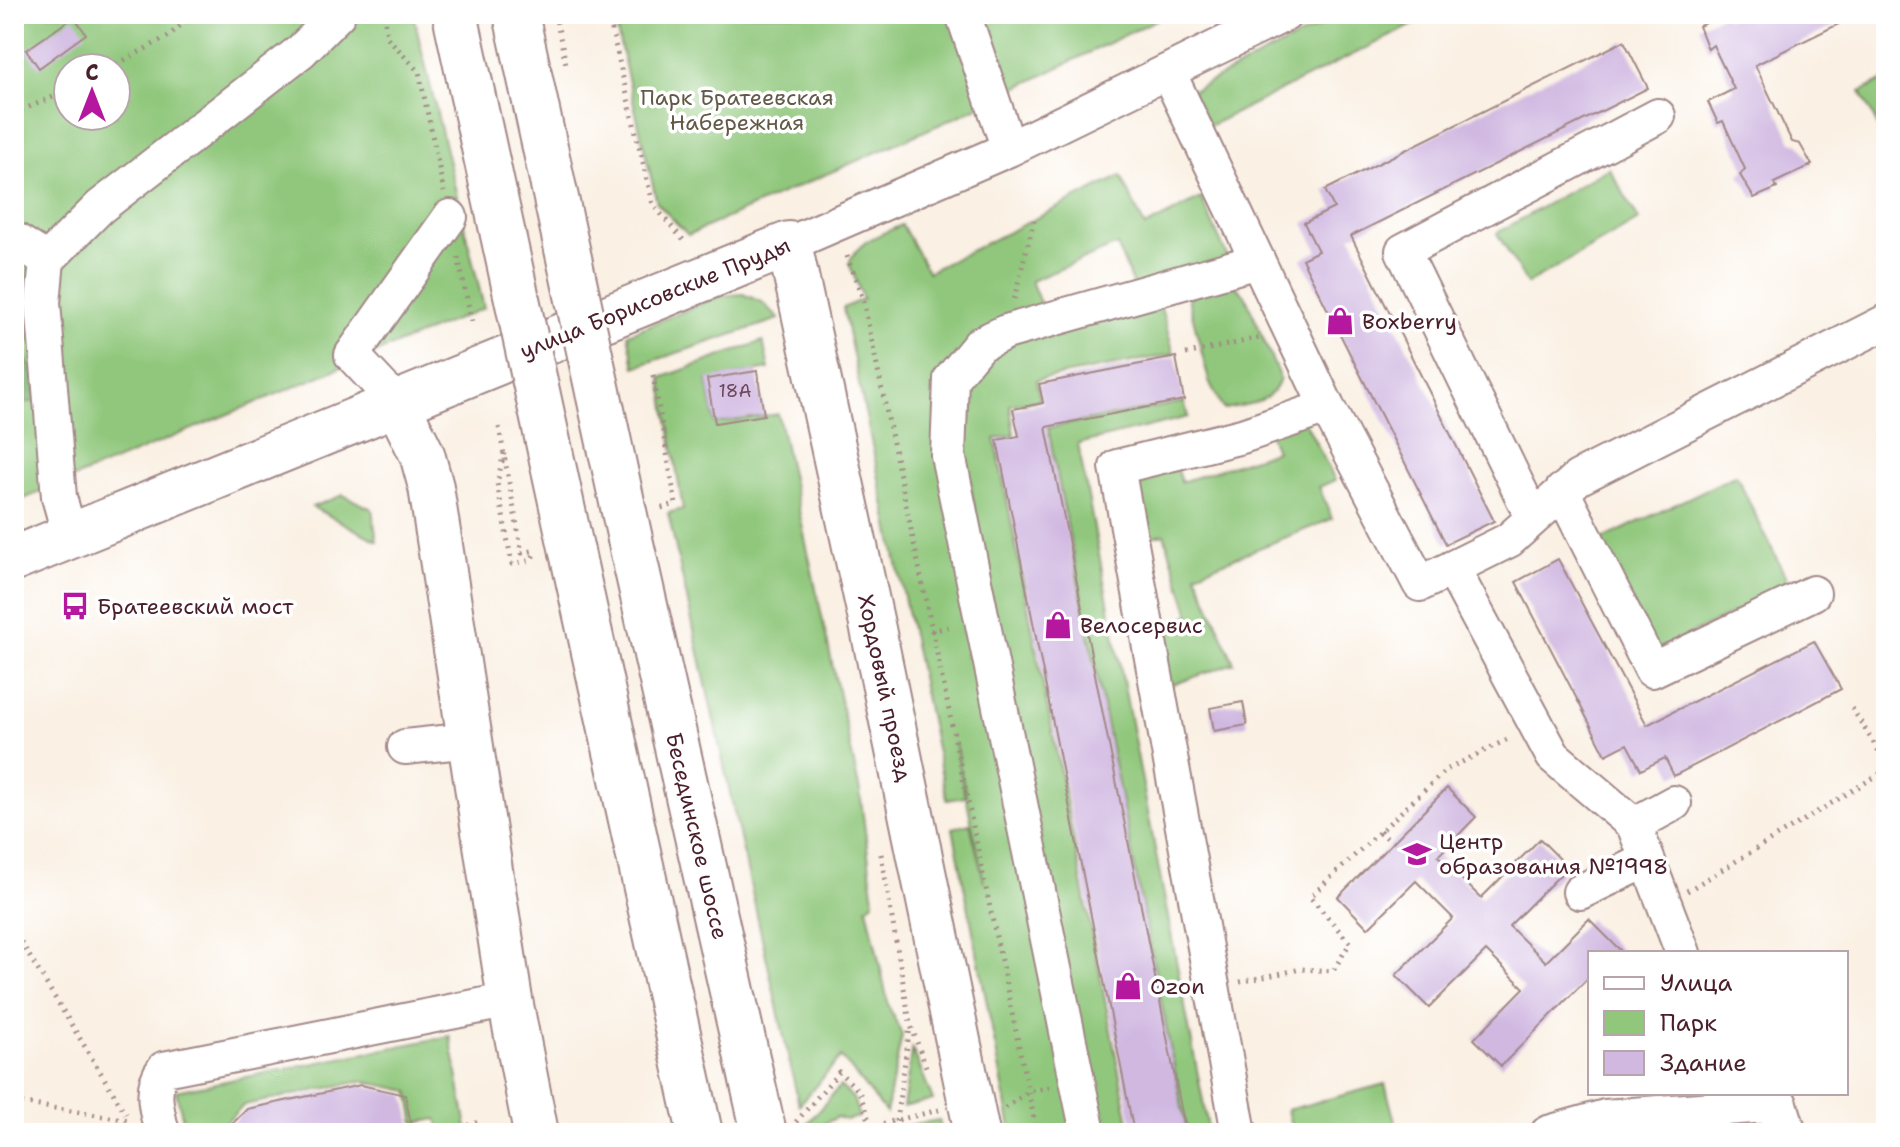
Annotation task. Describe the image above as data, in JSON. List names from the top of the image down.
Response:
{
  "streets": {
    "main road": ["улица Борисовские Пруды", "Хордовый проезд", "Бесединское шоссе"]
  },
  "crossings": [
    ["улица Борисовские Пруды", "Хордовый проезд"]
  ],
  "parks": ["Парк Братеевская Набережная"],
  "places": {
    "shop": ["Boxberry", "Велосервис", "Ozon"],
    "bus stop": ["Братеевский мост"],
    "school or university": ["Центр образования №1998"]
  },
  "house_numbers": ["18А"],
  "legend": ["Улица", "Парк", "Здание"],
  "north": "top"
}
